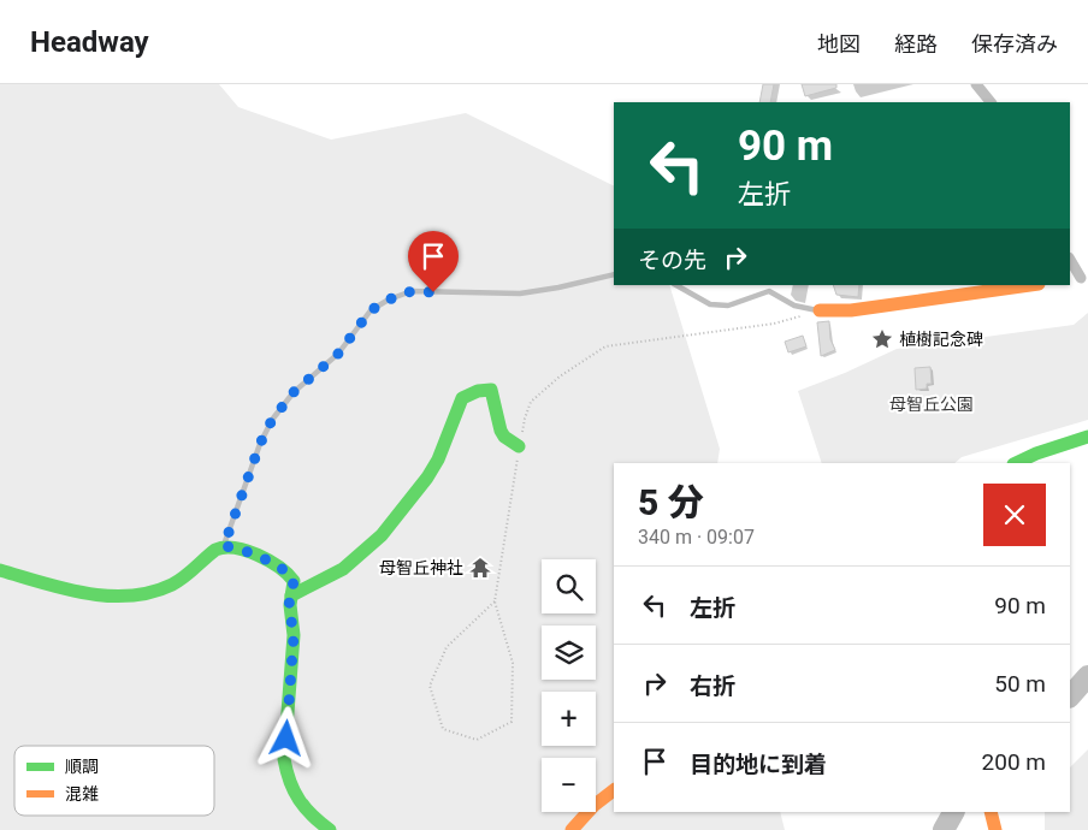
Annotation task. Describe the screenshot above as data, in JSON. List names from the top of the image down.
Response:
{
  "parks": ["母智丘公園"],
  "places": {
    "place": ["植樹記念碑"],
    "temple": ["母智丘神社"]
  },
  "legend": ["順調", "混雑"],
  "page": {
    "header": "Headway",
    "nav": ["地図", "経路", "保存済み"],
    "turn": ["90 m", "左折"],
    "then": "その先",
    "heading": ["5 分", "340 m · 09:07"],
    "map_buttons": ["+", "−"],
    "list": [
      {
        "name": "左折",
        "value": "90 m"
      },
      {
        "name": "右折",
        "value": "50 m"
      },
      {
        "name": "目的地に到着",
        "value": "200 m"
      }
    ]
  }
}
